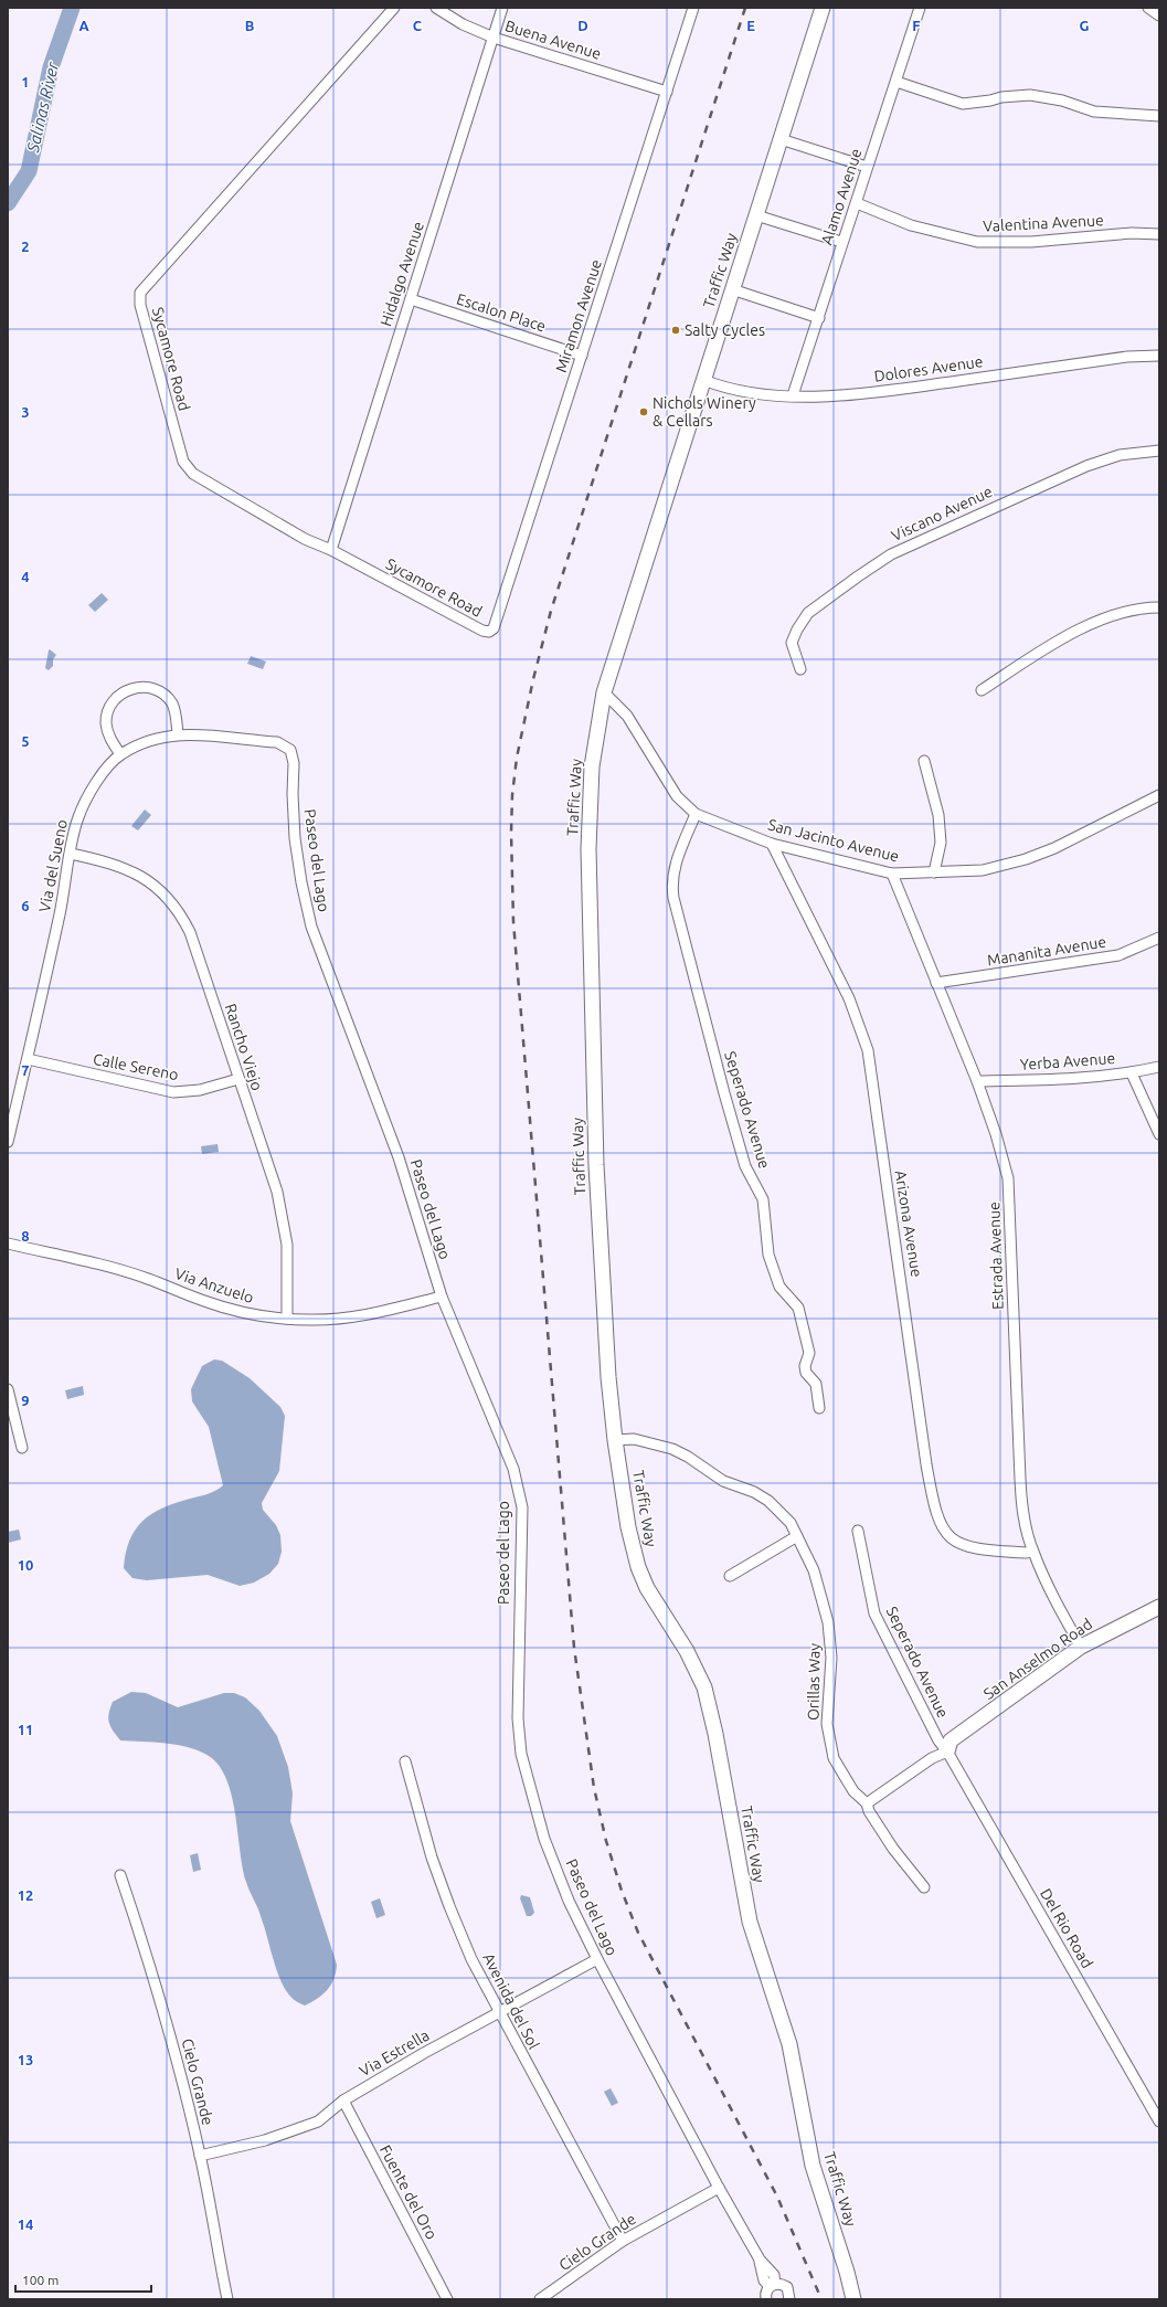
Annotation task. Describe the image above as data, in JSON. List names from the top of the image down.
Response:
{
  "streets": {
    "street": [
      "Buena Avenue",
      "Alamo Avenue",
      "Valentina Avenue",
      "Traffic Way",
      "Hidalgo Avenue",
      "Escalon Place",
      "Miramon Avenue",
      "Sycamore Road",
      "Dolores Avenue",
      "Viscano Avenue",
      "San Jacinto Avenue",
      "Paseo del Lago",
      "Via del Sueno",
      "Mananita Avenue",
      "Rancho Viejo",
      "Yerba Avenue",
      "Calle Sereno",
      "Seperado Avenue",
      "Arizona Avenue",
      "Estrada Avenue",
      "Via Anzuelo",
      "San Anselmo Road",
      "Orillas Way",
      "Del Rio Road",
      "Avenida del Sol",
      "Via Estrella",
      "Cielo Grande",
      "Fuente del Oro"
    ]
  },
  "crossings": [
    ["Buena Avenue", "Hidalgo Avenue"],
    ["Buena Avenue", "Miramon Avenue"],
    ["Alamo Avenue", "Valentina Avenue"],
    ["Alamo Avenue", "Dolores Avenue"],
    ["Traffic Way", "Dolores Avenue"],
    ["Traffic Way", "San Jacinto Avenue"],
    ["Traffic Way", "Orillas Way"],
    ["Hidalgo Avenue", "Escalon Place"],
    ["Hidalgo Avenue", "Sycamore Road"],
    ["Escalon Place", "Miramon Avenue"],
    ["Miramon Avenue", "Sycamore Road"],
    ["San Jacinto Avenue", "Seperado Avenue"],
    ["San Jacinto Avenue", "Arizona Avenue"],
    ["San Jacinto Avenue", "Estrada Avenue"],
    ["Paseo del Lago", "Via del Sueno"],
    ["Paseo del Lago", "Via Anzuelo"],
    ["Paseo del Lago", "Via Estrella"],
    ["Paseo del Lago", "Cielo Grande"],
    ["Via del Sueno", "Rancho Viejo"],
    ["Via del Sueno", "Calle Sereno"],
    ["Mananita Avenue", "Estrada Avenue"],
    ["Rancho Viejo", "Calle Sereno"],
    ["Rancho Viejo", "Via Anzuelo"],
    ["Yerba Avenue", "Estrada Avenue"],
    ["Seperado Avenue", "San Anselmo Road"],
    ["Seperado Avenue", "Del Rio Road"],
    ["Arizona Avenue", "Estrada Avenue"],
    ["Estrada Avenue", "San Anselmo Road"],
    ["San Anselmo Road", "Del Rio Road"],
    ["Avenida del Sol", "Via Estrella"],
    ["Avenida del Sol", "Cielo Grande"],
    ["Via Estrella", "Cielo Grande"],
    ["Via Estrella", "Fuente del Oro"]
  ],
  "water": ["Salinas River"],
  "places": ["Salty Cycles", "Nichols Winery & Cellars"],
  "scale_bar": "100 m",
  "grid": {
    "columns": [
      "A",
      "B",
      "C",
      "D",
      "E",
      "F",
      "G"
    ],
    "rows": [
      "1",
      "2",
      "3",
      "4",
      "5",
      "6",
      "7",
      "8",
      "9",
      "10",
      "11",
      "12",
      "13",
      "14"
    ]
  }
}
